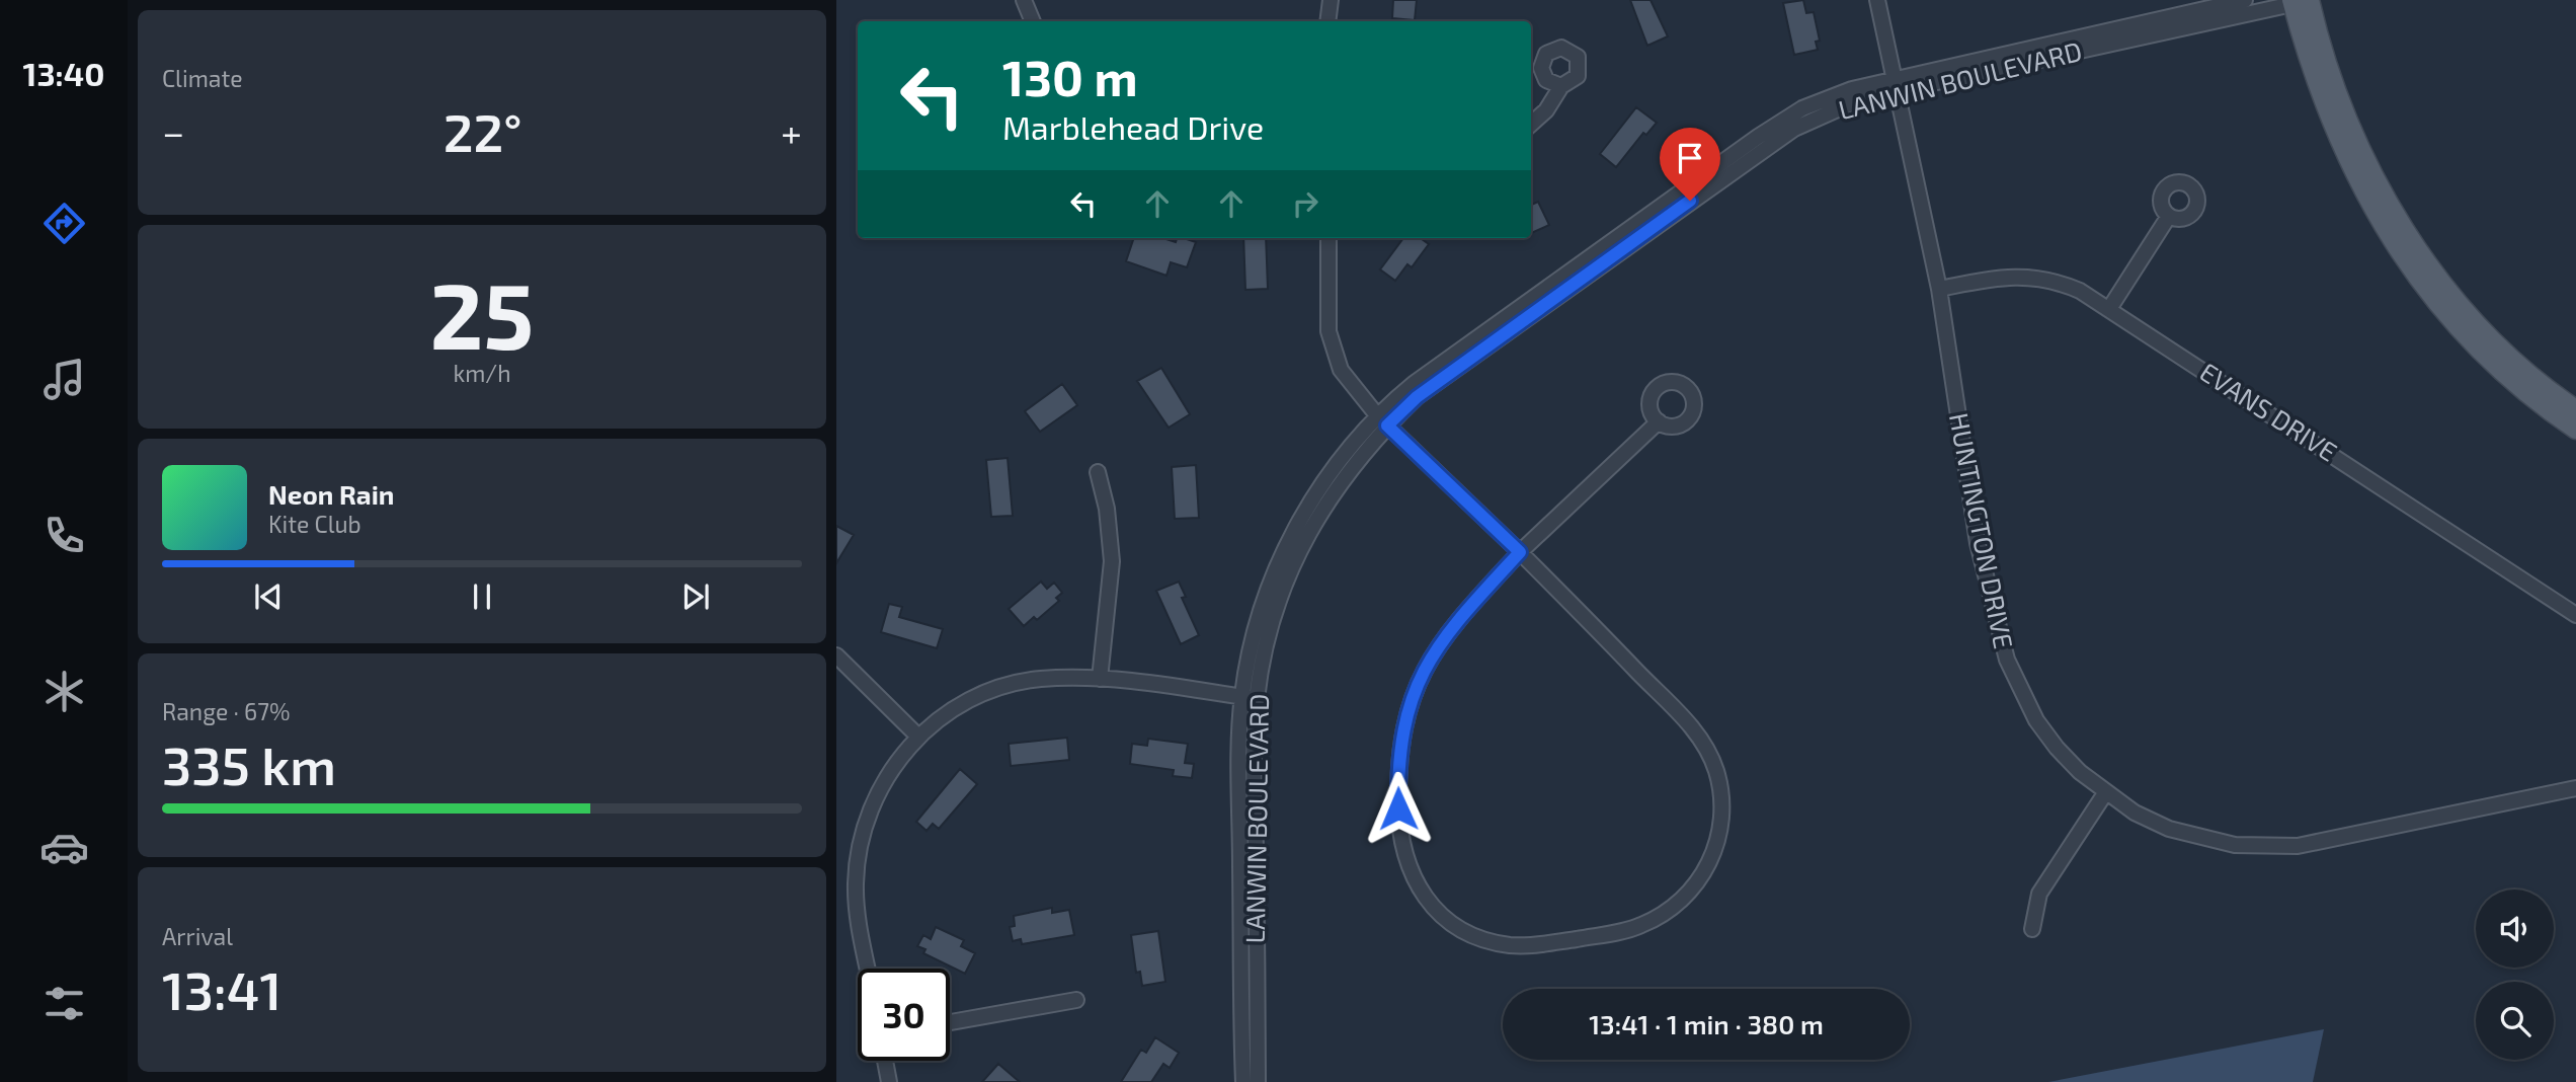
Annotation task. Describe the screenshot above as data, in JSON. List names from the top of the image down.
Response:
{
  "streets": {
    "street": ["LANWIN BOULEVARD", "EVANS DRIVE", "HUNTINGTON DRIVE"]
  },
  "crossings": [
    ["LANWIN BOULEVARD", "HUNTINGTON DRIVE"],
    ["EVANS DRIVE", "HUNTINGTON DRIVE"]
  ],
  "page": {
    "tabs": "13:40",
    "tile": [
      "Climate",
      ["25", "km/h"],
      ["Range · 67%", "335 km"],
      ["Arrival", "13:41"]
    ],
    "turn": ["130 m", "Marblehead Drive"],
    "heat": ["−", "22°", "+"],
    "song": ["Neon Rain", "Kite Club"],
    "limit": "30",
    "trip": "13:41 · 1 min · 380 m"
  }
}
